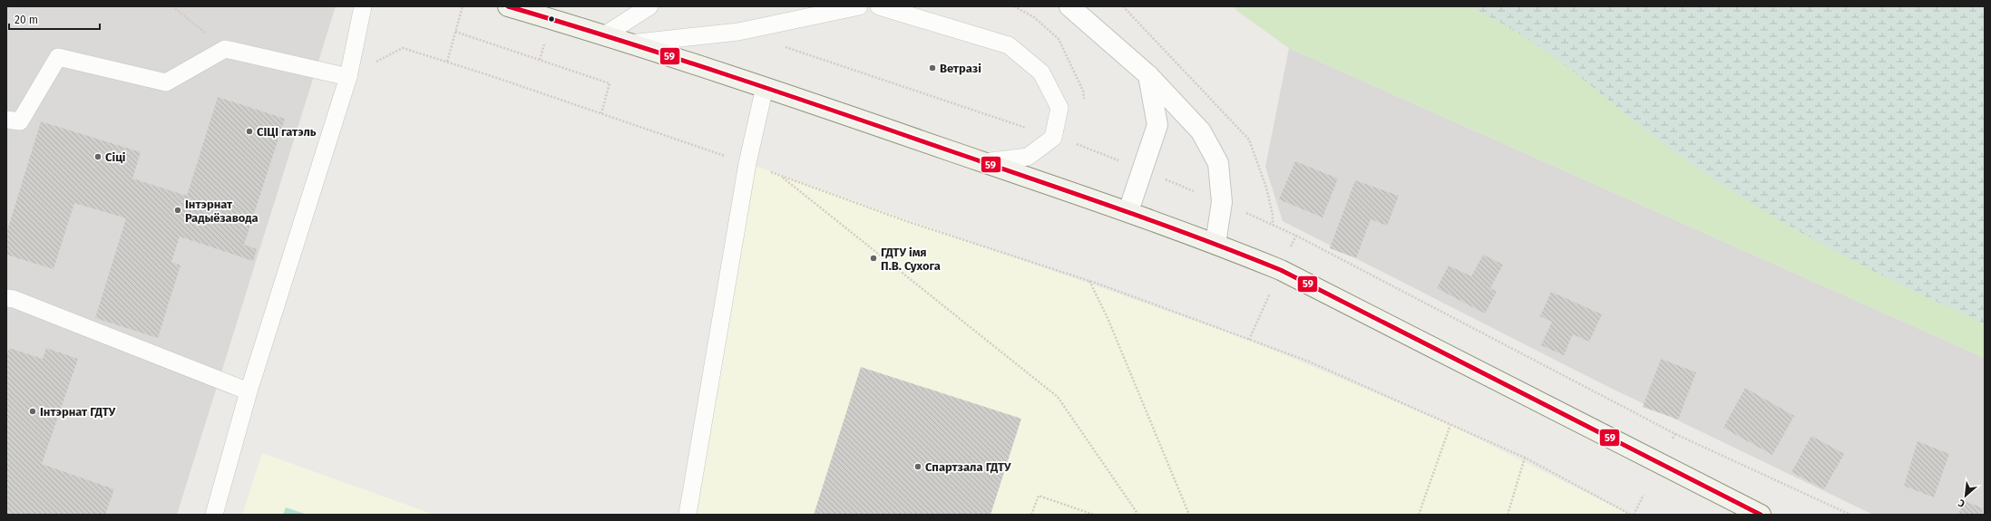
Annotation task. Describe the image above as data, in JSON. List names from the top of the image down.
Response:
{
  "places": [
    "Ветразі",
    "СІЦІ гатэль",
    "Сіці",
    "Інтэрнат Радыёзавода",
    "ГДТУ імя П.В. Сухога",
    "Інтэрнат ГДТУ",
    "Спартзала ГДТУ"
  ],
  "lines": ["transit line 59"],
  "scale_bar": "20 m",
  "north": "bottom left"
}
